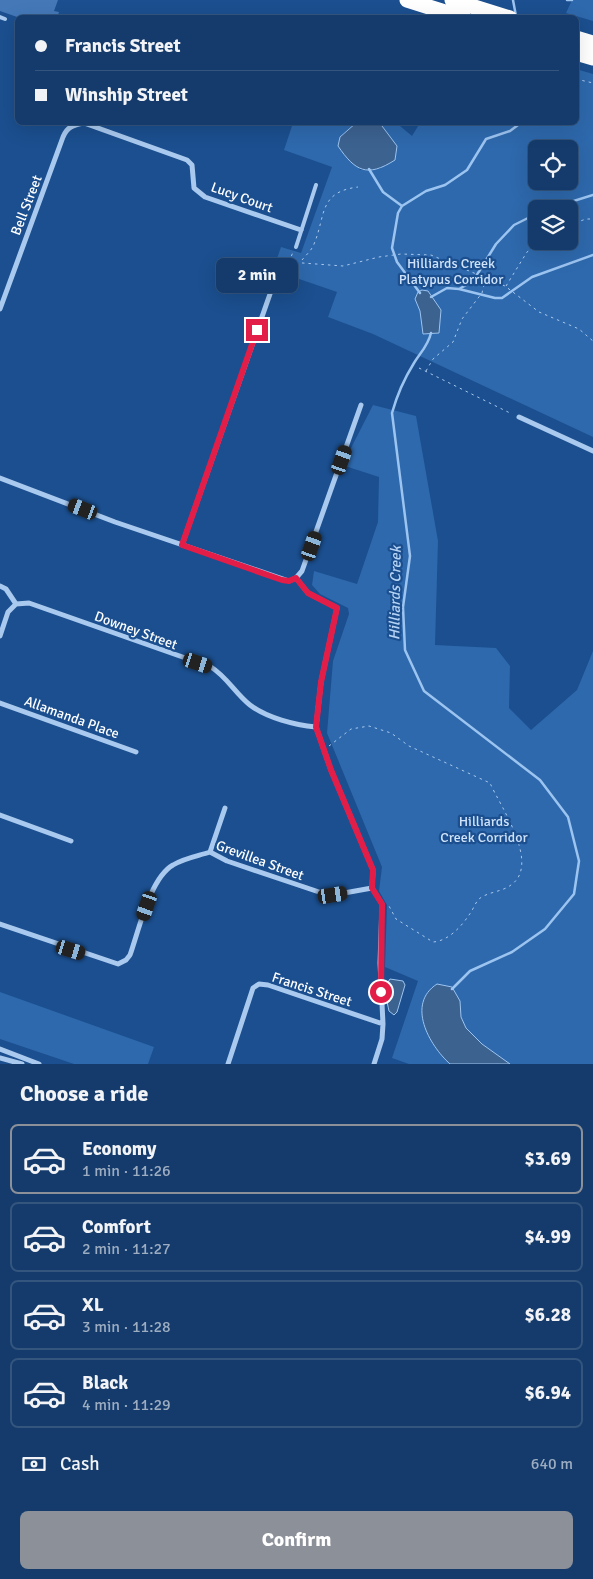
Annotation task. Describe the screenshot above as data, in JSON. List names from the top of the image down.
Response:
{
  "streets": {
    "street": [
      "Lucy Court",
      "Bell Street",
      "Downey Street",
      "Allamanda Place",
      "Grevillea Street",
      "Francis Street"
    ]
  },
  "crossings": [
    ["Lucy Court", "Bell Street"]
  ],
  "water": ["Hilliards Creek"],
  "parks": ["Hilliards Creek Platypus Corridor", "Hilliards Creek Corridor"],
  "page": {
    "banner": ["Francis Street", "Winship Street"],
    "bubble": "2 min",
    "heading": "Choose a ride",
    "list": [
      {
        "name": "Economy",
        "note": "1 min · 11:26",
        "value": "$3.69"
      },
      {
        "name": "Comfort",
        "note": "2 min · 11:27",
        "value": "$4.99"
      },
      {
        "name": "XL",
        "note": "3 min · 11:28",
        "value": "$6.28"
      },
      {
        "name": "Black",
        "note": "4 min · 11:29",
        "value": "$6.94"
      }
    ],
    "pay": ["Cash", "640 m"],
    "buttons": "Confirm"
  }
}
